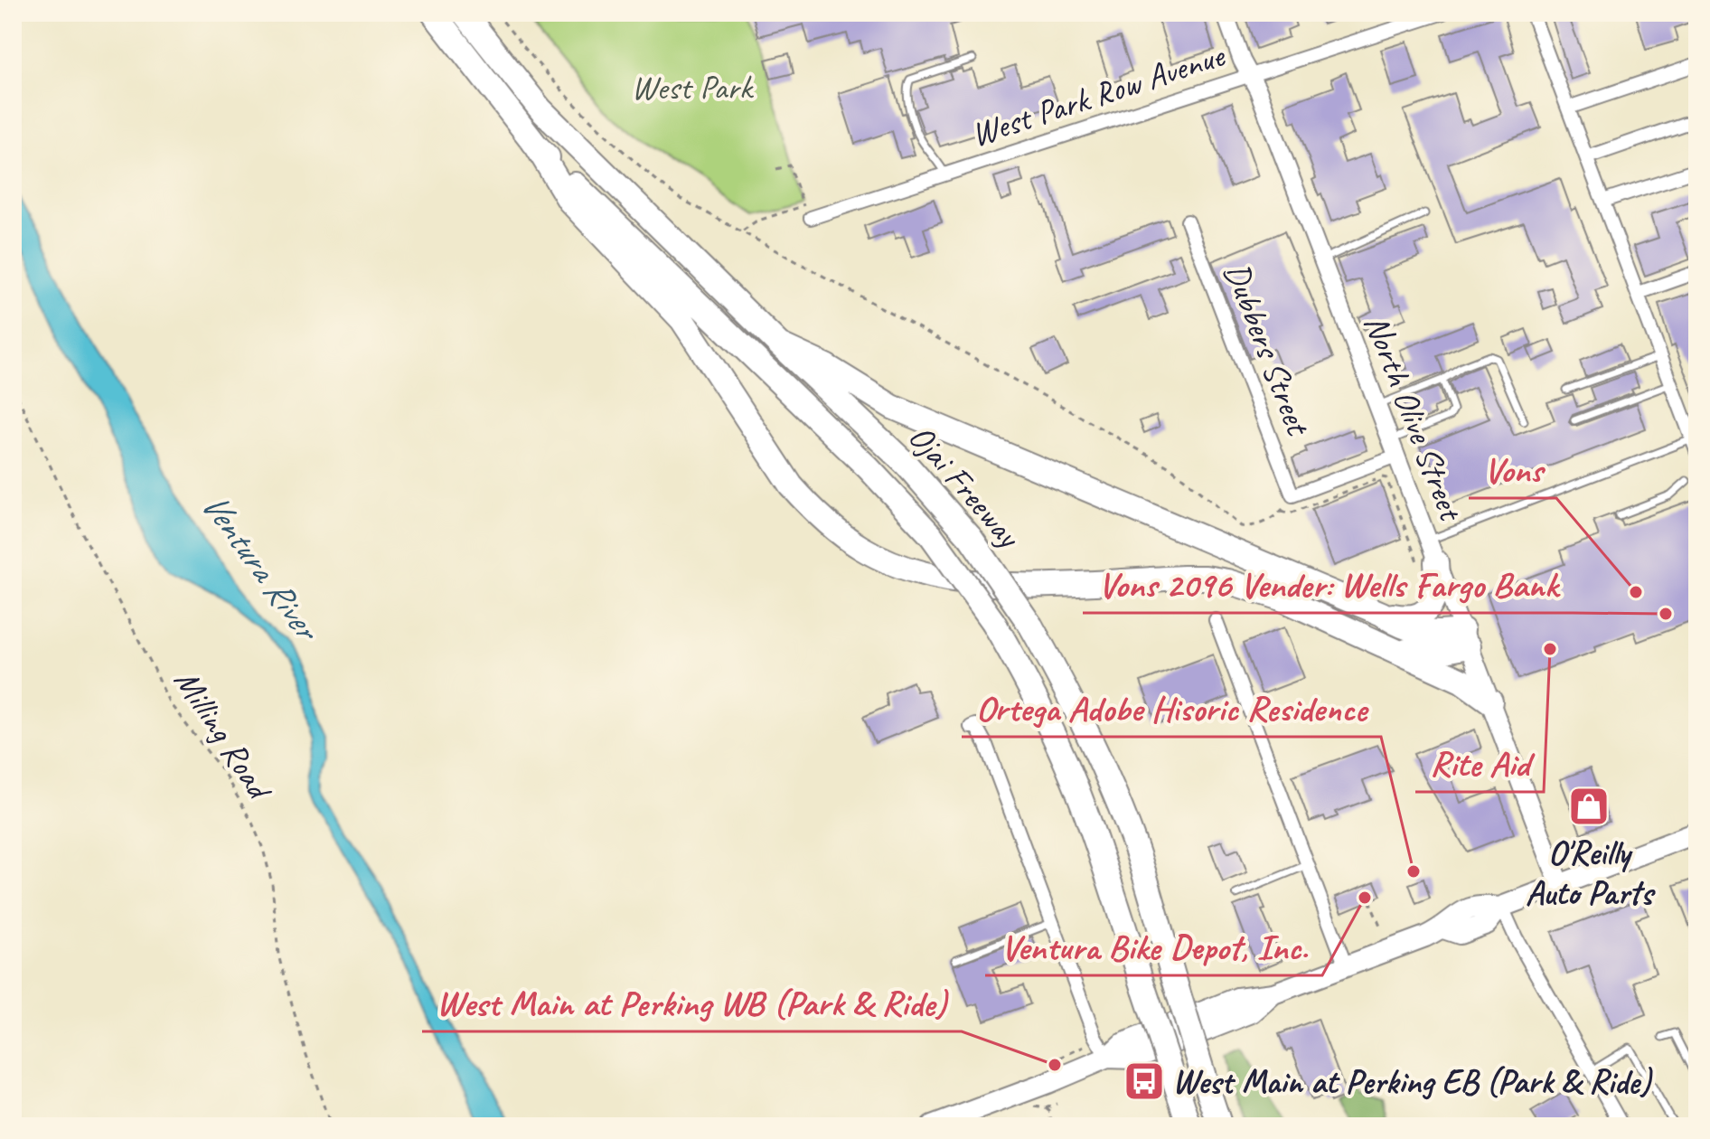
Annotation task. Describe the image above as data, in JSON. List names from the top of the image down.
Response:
{
  "streets": {
    "highway": ["Ojai Freeway"],
    "main road": ["North Olive Street"],
    "street": ["West Park Row Avenue", "Dubbers Street"],
    "path": ["Milling Road"]
  },
  "crossings": [
    ["West Park Row Avenue", "North Olive Street"]
  ],
  "water": ["Ventura River"],
  "parks": ["West Park"],
  "places": {
    "other": [
      "Vons",
      "Vons 2096 Vender: Wells Fargo Bank",
      "Rite Aid",
      "Ortega Adobe Hisoric Residence",
      "Ventura Bike Depot, Inc.",
      "West Main at Perking WB (Park & Ride)"
    ],
    "shop": ["O'Reilly Auto Parts"],
    "bus stop": ["West Main at Perking EB (Park & Ride)"]
  }
}
